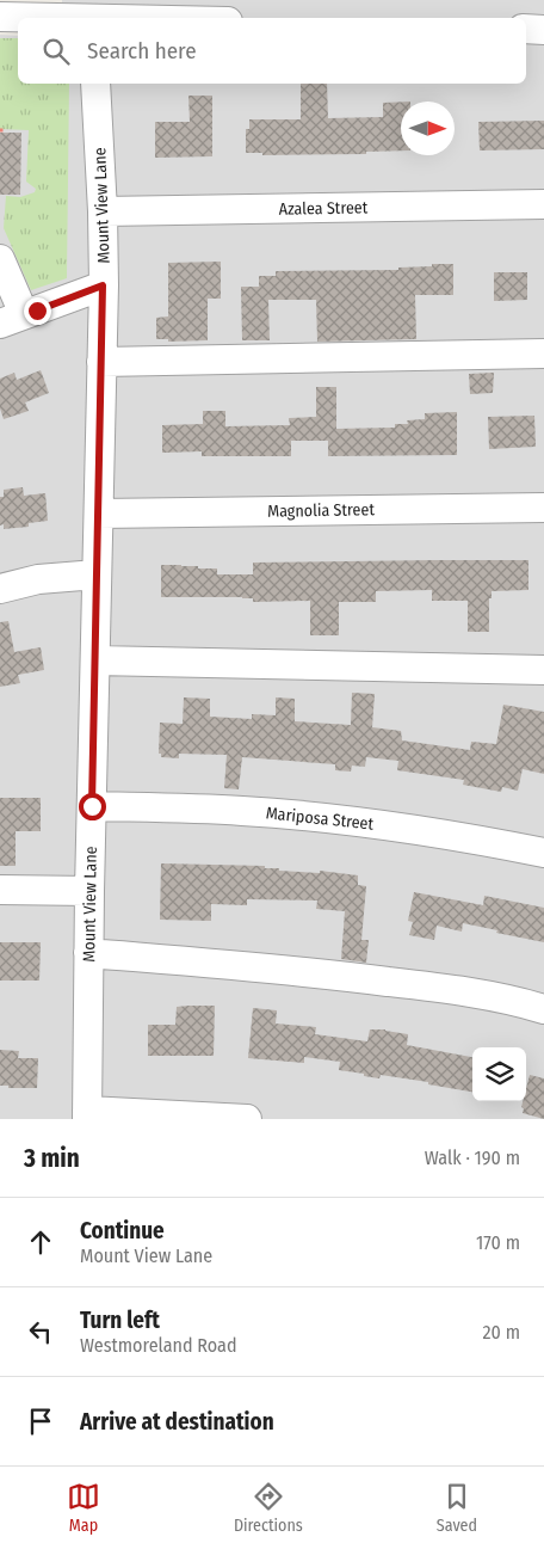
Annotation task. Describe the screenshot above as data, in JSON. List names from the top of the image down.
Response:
{
  "streets": {
    "street": [
      "Mount View Lane",
      "Azalea Street",
      "Magnolia Street",
      "Mariposa Street"
    ]
  },
  "crossings": [
    ["Mount View Lane", "Azalea Street"],
    ["Mount View Lane", "Magnolia Street"],
    ["Mount View Lane", "Mariposa Street"]
  ],
  "north": "right",
  "page": {
    "search": "Search here",
    "heading": ["3 min", "Walk · 190 m"],
    "list": [
      ["Continue", "Mount View Lane", "170 m"],
      ["Turn left", "Westmoreland Road", "20 m"],
      "Arrive at destination"
    ],
    "nav": ["Map", "Directions", "Saved"]
  }
}
